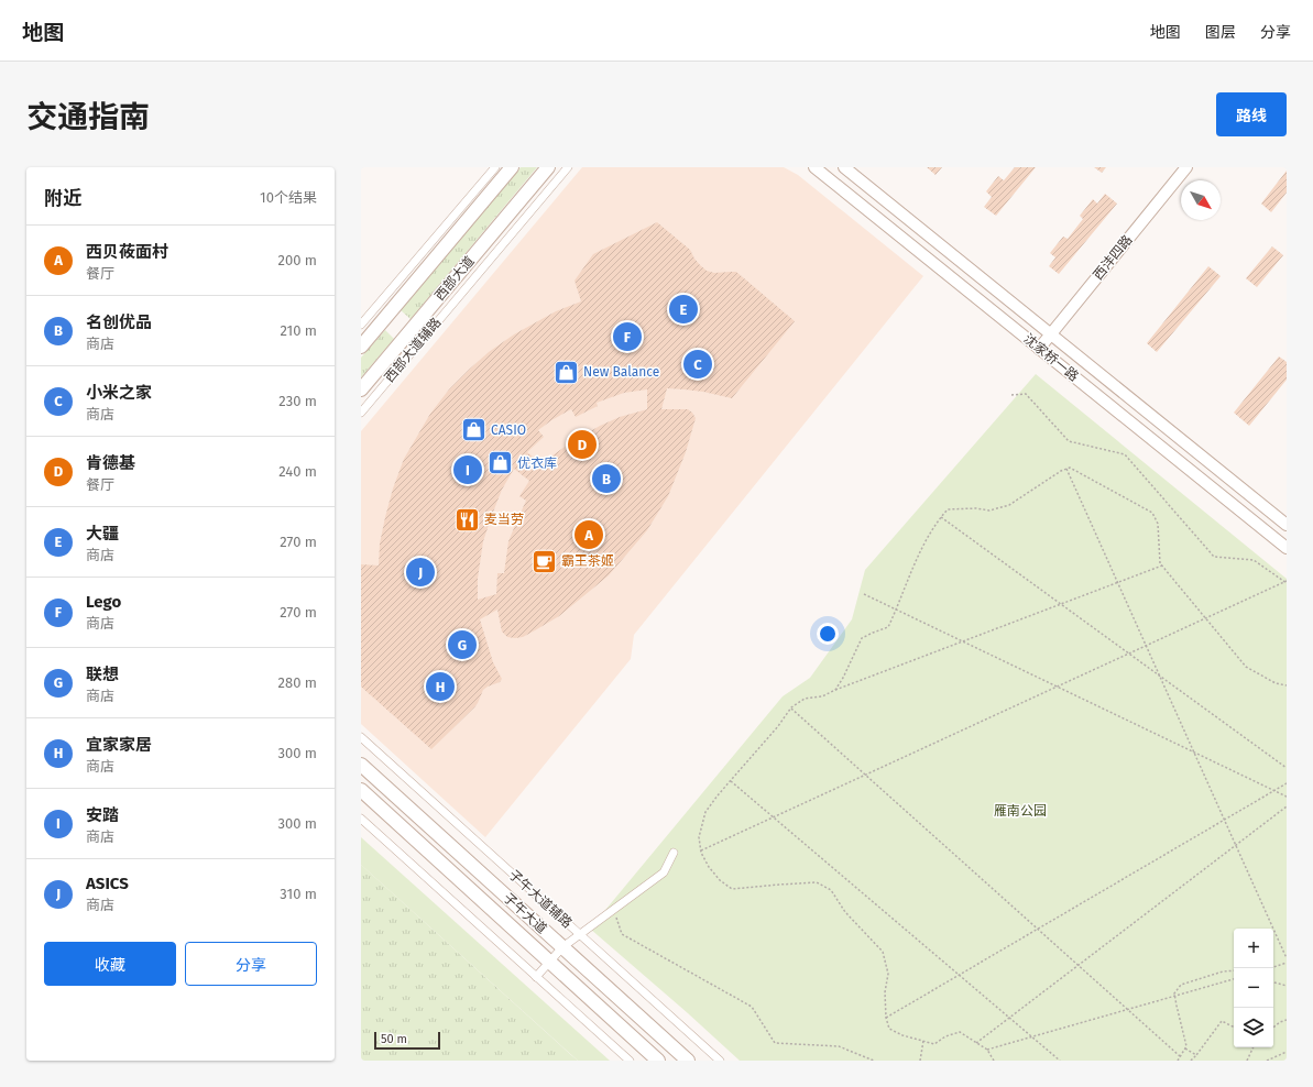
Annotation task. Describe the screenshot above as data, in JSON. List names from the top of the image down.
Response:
{
  "streets": {
    "main road": [
      "西沣四路",
      "西部大道",
      "沈家桥一路",
      "子午大道"
    ],
    "street": ["西部大道辅路", "子午大道辅路"]
  },
  "crossings": [
    ["西沣四路", "沈家桥一路"]
  ],
  "parks": ["雁南公园"],
  "places": {
    "shop": ["New Balance", "CASIO", "优衣库"],
    "restaurant": ["麦当劳"],
    "cafe": ["霸王茶姬"]
  },
  "scale_bar": "50 m",
  "north": "bottom right",
  "page": {
    "header": "地图",
    "nav": ["地图", "图层", "分享"],
    "title": "交通指南",
    "buttons": [
      "路线",
      ["收藏", "分享"]
    ],
    "heading": ["附近", "10个结果"],
    "list": [
      {
        "mark": "A",
        "name": "西贝莜面村",
        "note": "餐厅",
        "value": "200 m"
      },
      {
        "mark": "B",
        "name": "名创优品",
        "note": "商店",
        "value": "210 m"
      },
      {
        "mark": "C",
        "name": "小米之家",
        "note": "商店",
        "value": "230 m"
      },
      {
        "mark": "D",
        "name": "肯德基",
        "note": "餐厅",
        "value": "240 m"
      },
      {
        "mark": "E",
        "name": "大疆",
        "note": "商店",
        "value": "270 m"
      },
      {
        "mark": "F",
        "name": "Lego",
        "note": "商店",
        "value": "270 m"
      },
      {
        "mark": "G",
        "name": "联想",
        "note": "商店",
        "value": "280 m"
      },
      {
        "mark": "H",
        "name": "宜家家居",
        "note": "商店",
        "value": "300 m"
      },
      {
        "mark": "I",
        "name": "安踏",
        "note": "商店",
        "value": "300 m"
      },
      {
        "mark": "J",
        "name": "ASICS",
        "note": "商店",
        "value": "310 m"
      }
    ],
    "pins": [
      "E",
      "F",
      "C",
      "D",
      "I",
      "B",
      "A",
      "J",
      "G",
      "H"
    ],
    "map_buttons": ["+", "−"],
    "scale": "50 m"
  }
}
